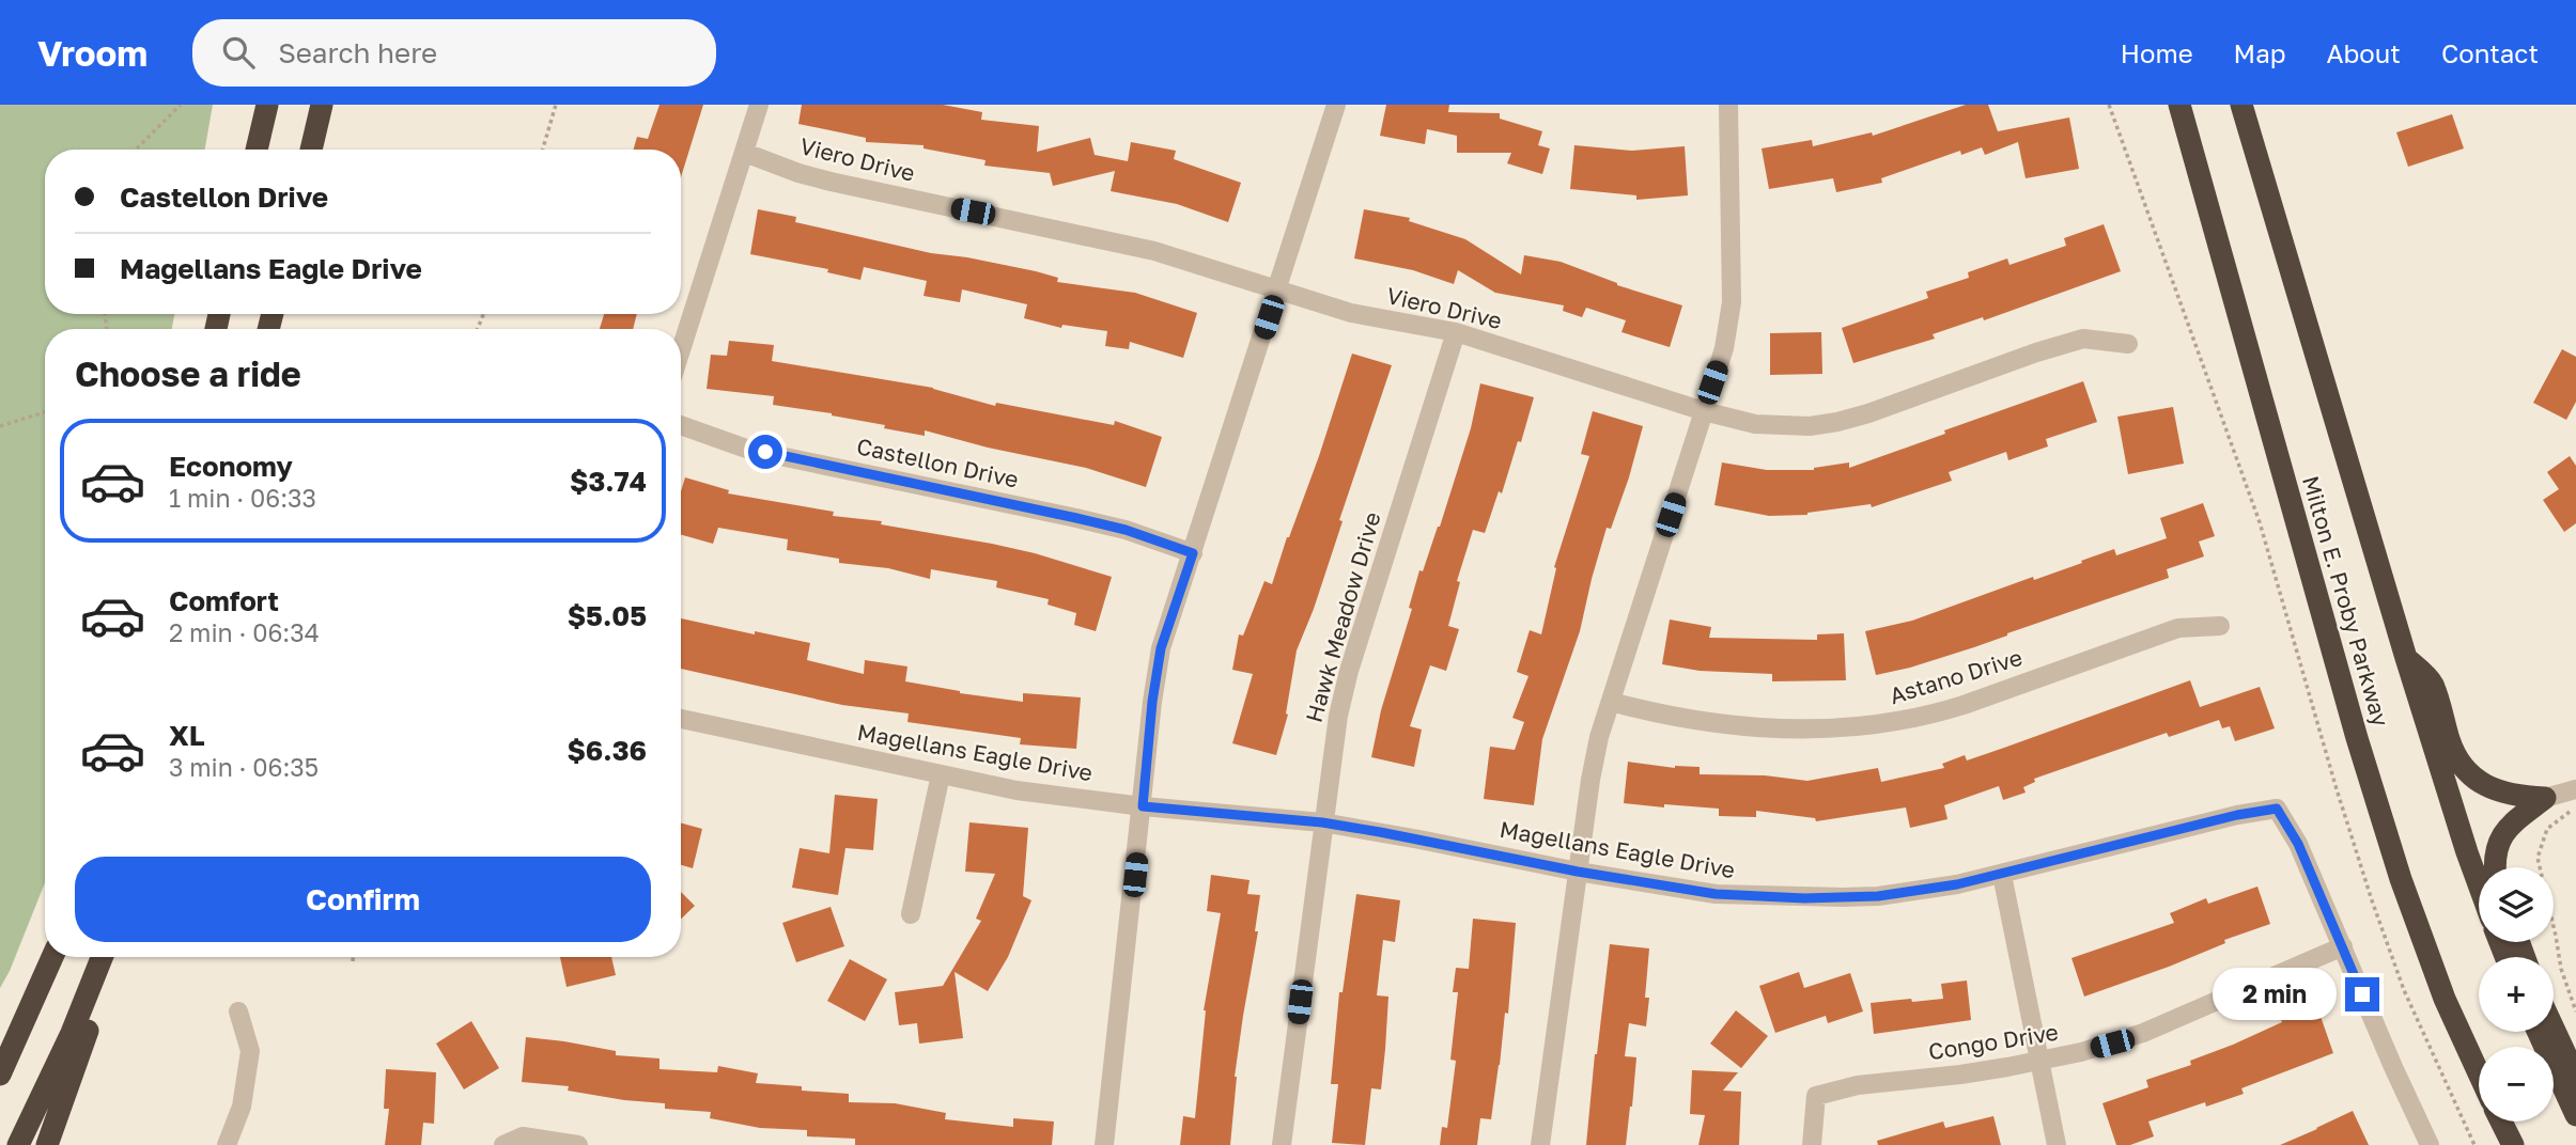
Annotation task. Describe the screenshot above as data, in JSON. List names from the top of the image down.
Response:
{
  "streets": {
    "highway": ["Milton E. Proby Parkway"],
    "street": [
      "Viero Drive",
      "Castellon Drive",
      "Hawk Meadow Drive",
      "Astano Drive",
      "Magellans Eagle Drive",
      "Congo Drive"
    ]
  },
  "crossings": [
    ["Viero Drive", "Hawk Meadow Drive"],
    ["Hawk Meadow Drive", "Magellans Eagle Drive"],
    ["Magellans Eagle Drive", "Congo Drive"]
  ],
  "page": {
    "header": "Vroom",
    "search": "Search here",
    "nav": [
      "Home",
      "Map",
      "About",
      "Contact"
    ],
    "banner": ["Castellon Drive", "Magellans Eagle Drive"],
    "heading": "Choose a ride",
    "list": [
      {
        "name": "Economy",
        "note": "1 min · 06:33",
        "value": "$3.74"
      },
      {
        "name": "Comfort",
        "note": "2 min · 06:34",
        "value": "$5.05"
      },
      {
        "name": "XL",
        "note": "3 min · 06:35",
        "value": "$6.36"
      }
    ],
    "buttons": "Confirm",
    "map_buttons": ["+", "−"],
    "bubble": "2 min"
  }
}
